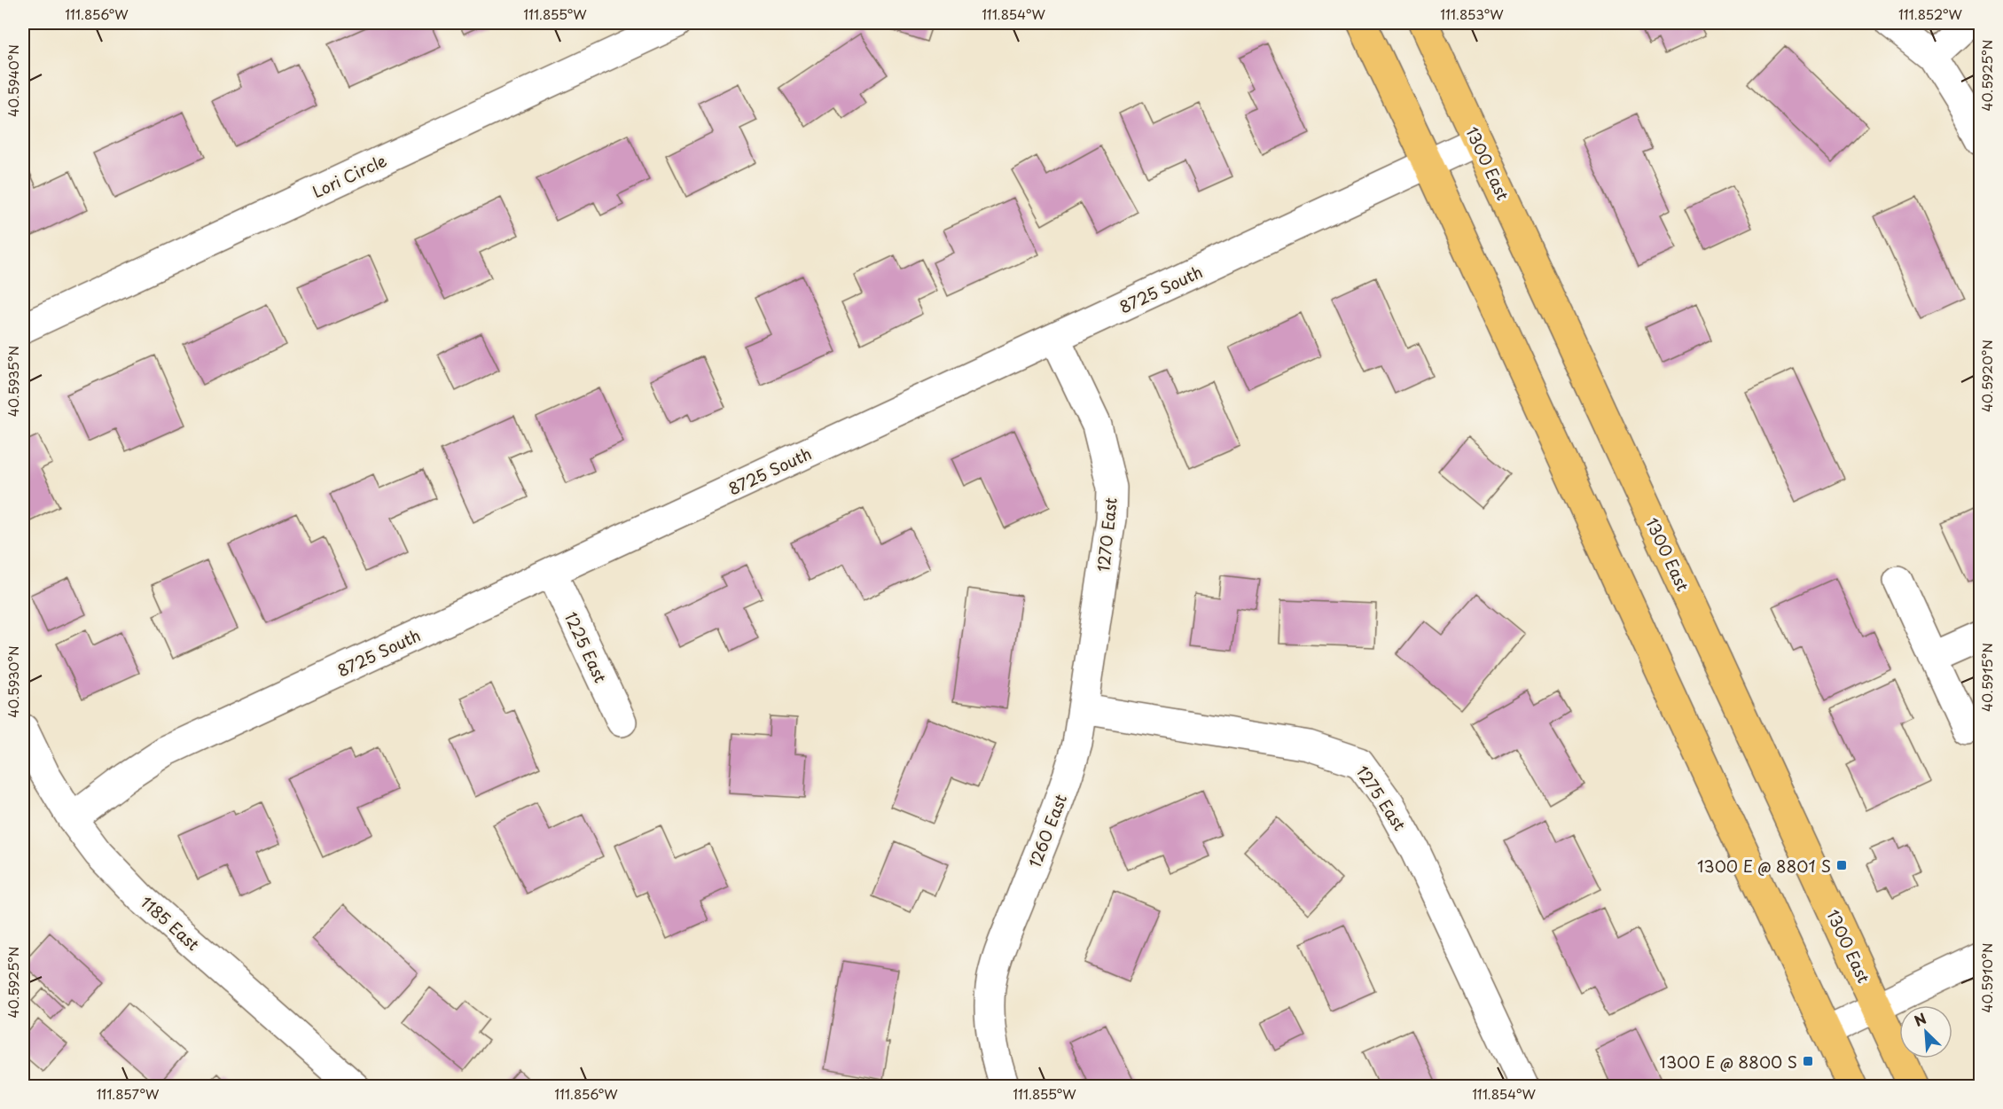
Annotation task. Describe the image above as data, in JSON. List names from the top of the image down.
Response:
{
  "streets": {
    "main road": ["1300 East"],
    "street": [
      "Lori Circle",
      "8725 South",
      "1270 East",
      "1225 East",
      "1275 East",
      "1260 East",
      "1185 East"
    ]
  },
  "crossings": [
    ["1300 East", "8725 South"],
    ["8725 South", "1270 East"],
    ["8725 South", "1225 East"],
    ["8725 South", "1185 East"],
    ["1270 East", "1275 East"],
    ["1270 East", "1260 East"],
    ["1275 East", "1260 East"]
  ],
  "places": {
    "transit": ["1300 E @ 8801 S", "1300 E @ 8800 S"]
  },
  "north": "top left",
  "coordinates": [
    "111.856°W",
    "111.855°W",
    "111.854°W",
    "111.853°W",
    "111.852°W",
    "40.5925°N",
    "40.5940°N",
    "40.5920°N",
    "40.5935°N",
    "40.5915°N",
    "40.5930°N",
    "40.5910°N",
    "111.857°W"
  ]
}
